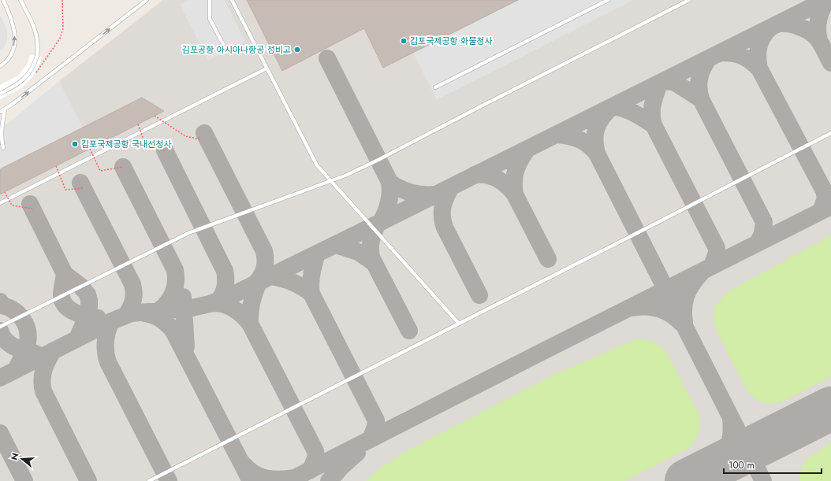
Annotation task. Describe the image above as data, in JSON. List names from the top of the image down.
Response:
{
  "places": ["김포국제공항 화물청사", "김포공항 아시아나항공 정비고", "김포국제공항 국내선청사"],
  "scale_bar": "100 m",
  "north": "left"
}
